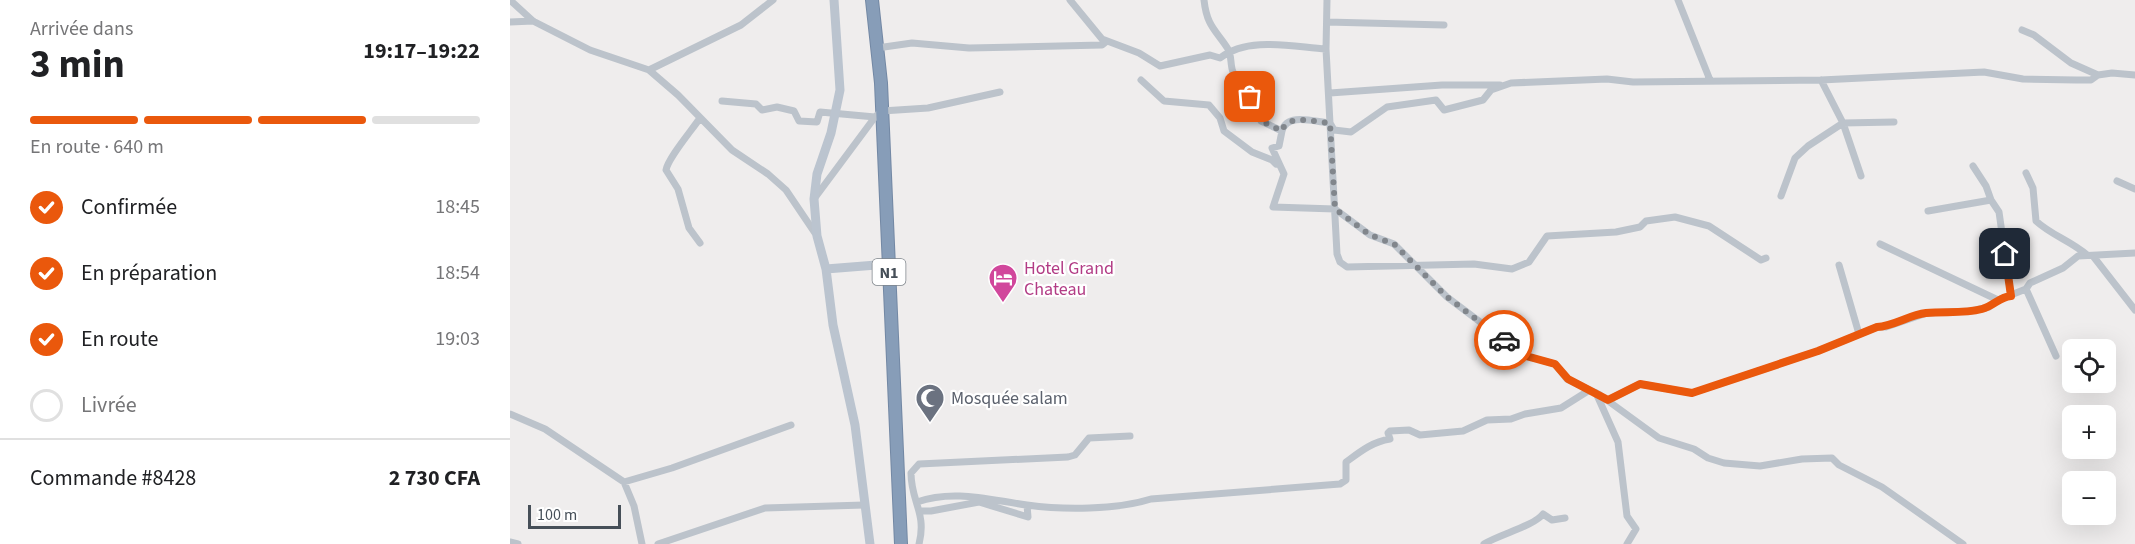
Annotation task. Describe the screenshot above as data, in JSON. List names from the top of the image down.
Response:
{
  "streets": {
    "highway": ["N1"]
  },
  "places": {
    "hotel": ["Hotel Grand Chateau"],
    "mosque": ["Mosquée salam"]
  },
  "scale_bar": "100 m",
  "page": {
    "heading": ["3 min", "Arrivée dans", "19:17–19:22"],
    "panel": ["Commande #8428", "2 730 CFA"],
    "bar": "En route · 640 m",
    "list": [
      ["Confirmée", "18:45"],
      ["En préparation", "18:54"],
      ["En route", "19:03"],
      "Livrée"
    ],
    "map_buttons": ["+", "−"],
    "scale": "100 m"
  }
}
